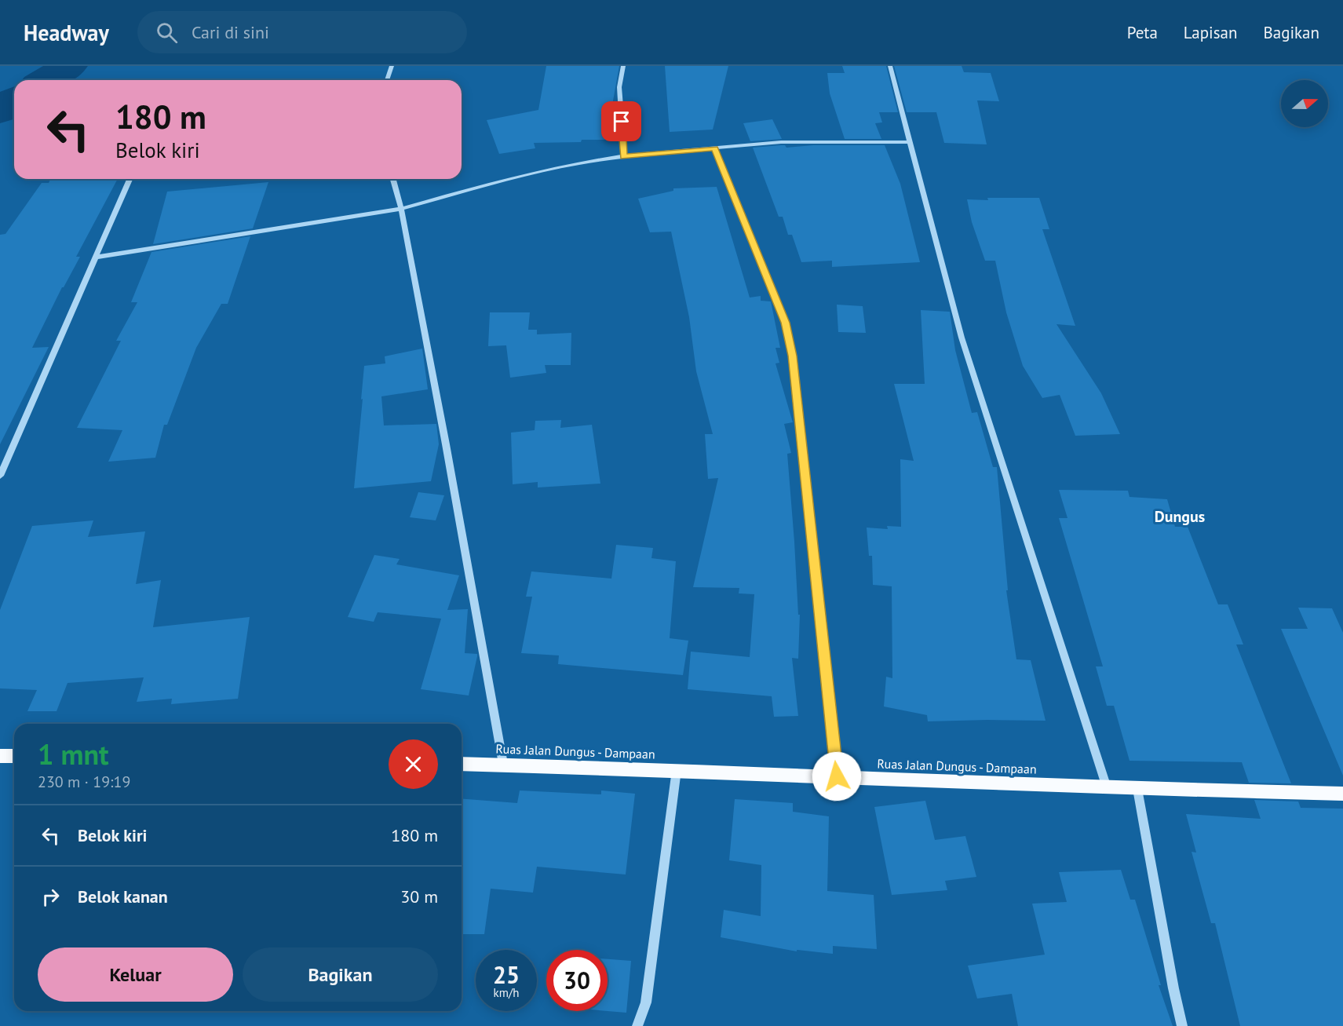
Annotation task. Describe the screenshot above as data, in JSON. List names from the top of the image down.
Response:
{
  "streets": {
    "main road": ["Ruas Jalan Dungus - Dampaan"]
  },
  "districts": ["Dungus"],
  "north": "right",
  "page": {
    "header": "Headway",
    "search": "Cari di sini",
    "nav": ["Peta", "Lapisan", "Bagikan"],
    "turn": ["180 m", "Belok kiri"],
    "heading": ["1 mnt", "230 m · 19:19"],
    "list": [
      {
        "name": "Belok kiri",
        "value": "180 m"
      },
      {
        "name": "Belok kanan",
        "value": "30 m"
      }
    ],
    "buttons": ["Keluar", "Bagikan"],
    "speed": "25 km/h",
    "limit": "30"
  }
}
